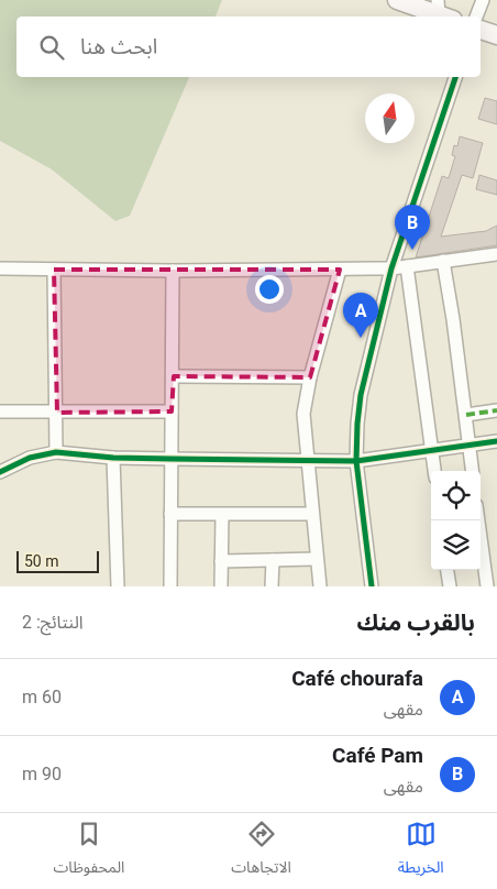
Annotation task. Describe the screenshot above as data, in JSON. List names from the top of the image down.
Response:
{
  "scale_bar": "50 m",
  "north": "top",
  "page": {
    "search": "ابحث هنا",
    "pins": ["B", "A"],
    "scale": "50 m",
    "heading": ["بالقرب منك", "النتائج: 2"],
    "list": [
      {
        "mark": "A",
        "name": "Café chourafa",
        "note": "مقهى",
        "value": "60 m"
      },
      {
        "mark": "B",
        "name": "Café Pam",
        "note": "مقهى",
        "value": "90 m"
      }
    ],
    "nav": ["الخريطة", "الاتجاهات", "المحفوظات"]
  }
}
